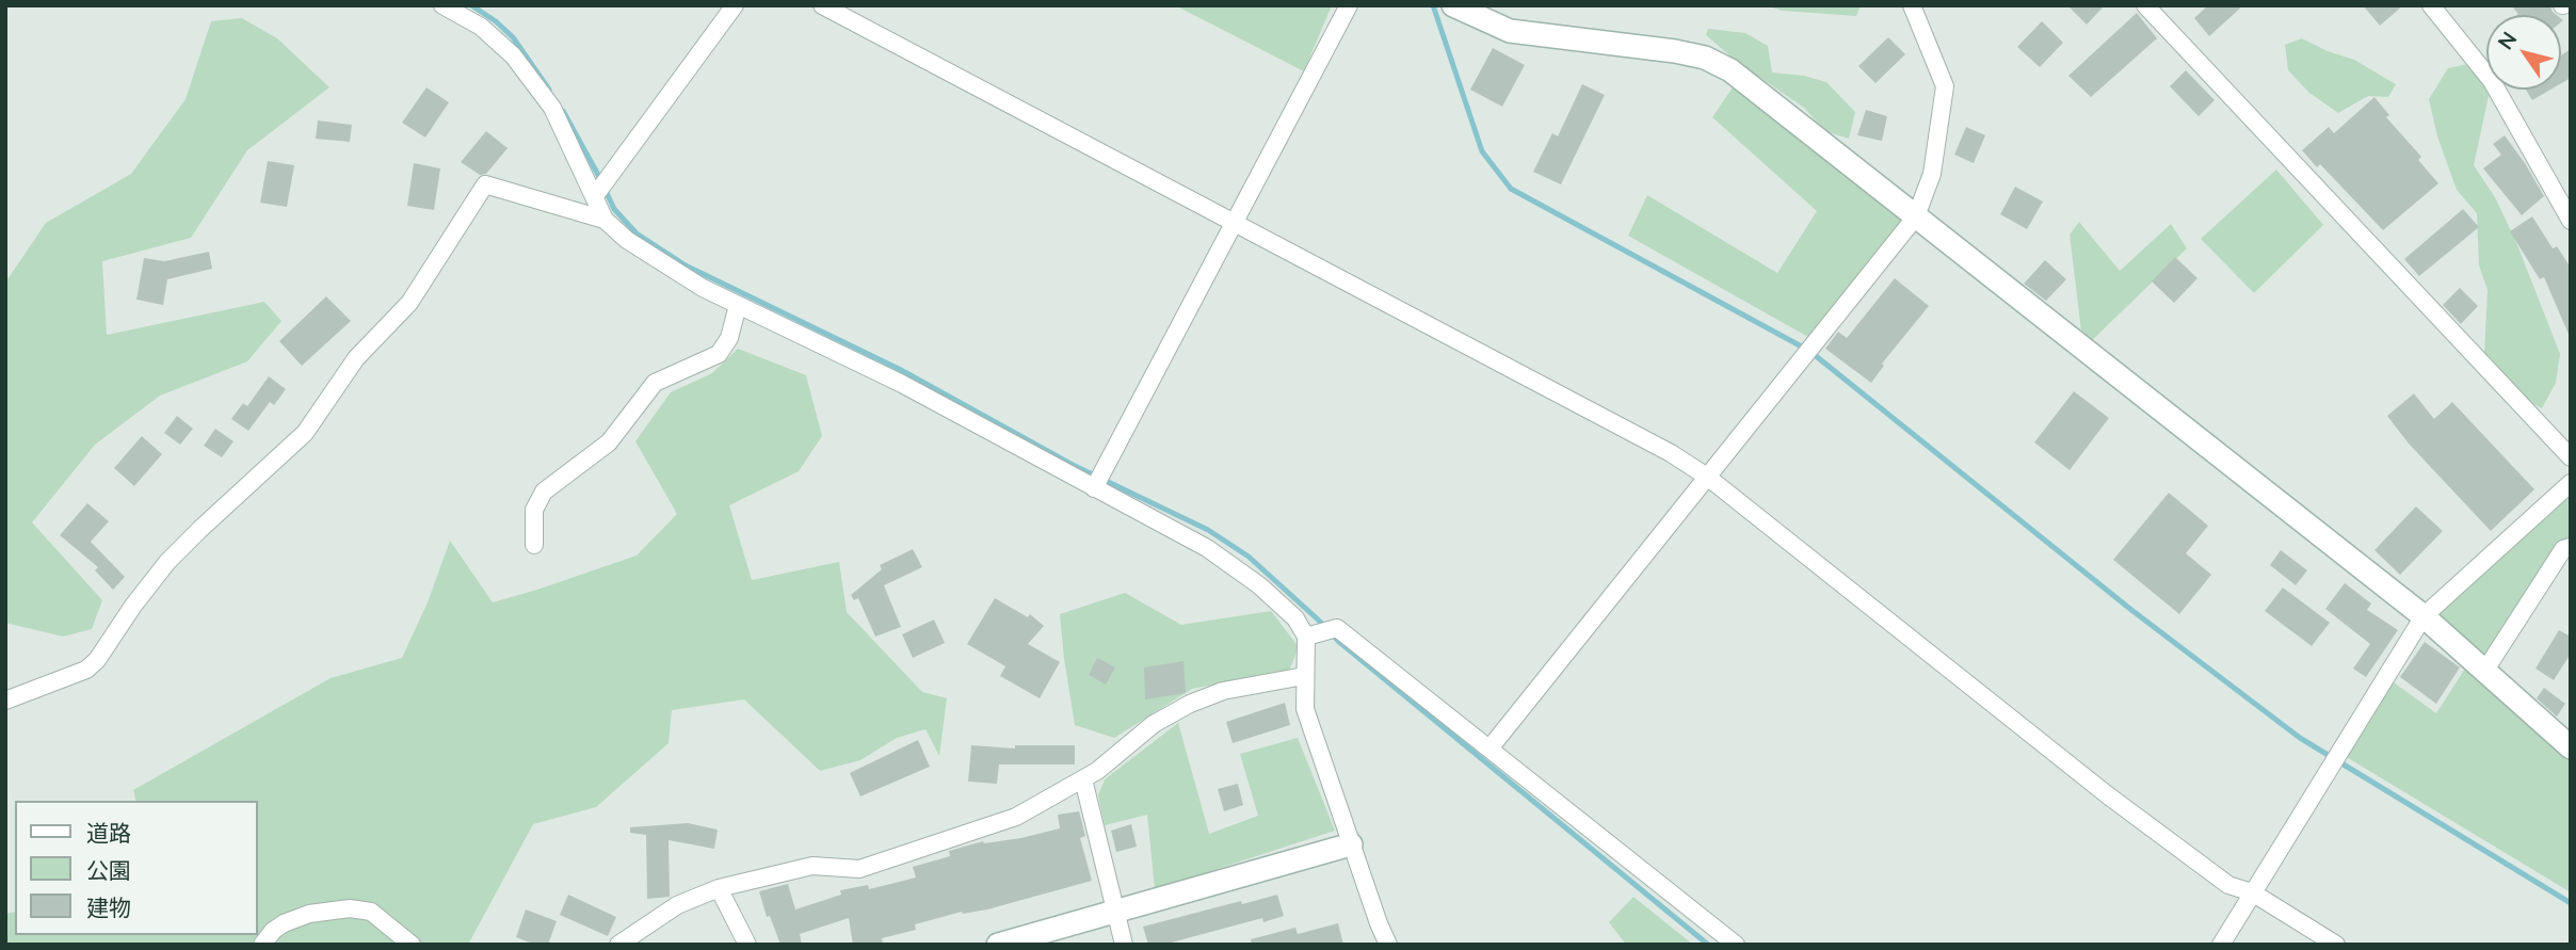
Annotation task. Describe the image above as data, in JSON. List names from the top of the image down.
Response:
{
  "legend": ["道路", "公園", "建物"],
  "north": "top left"
}
